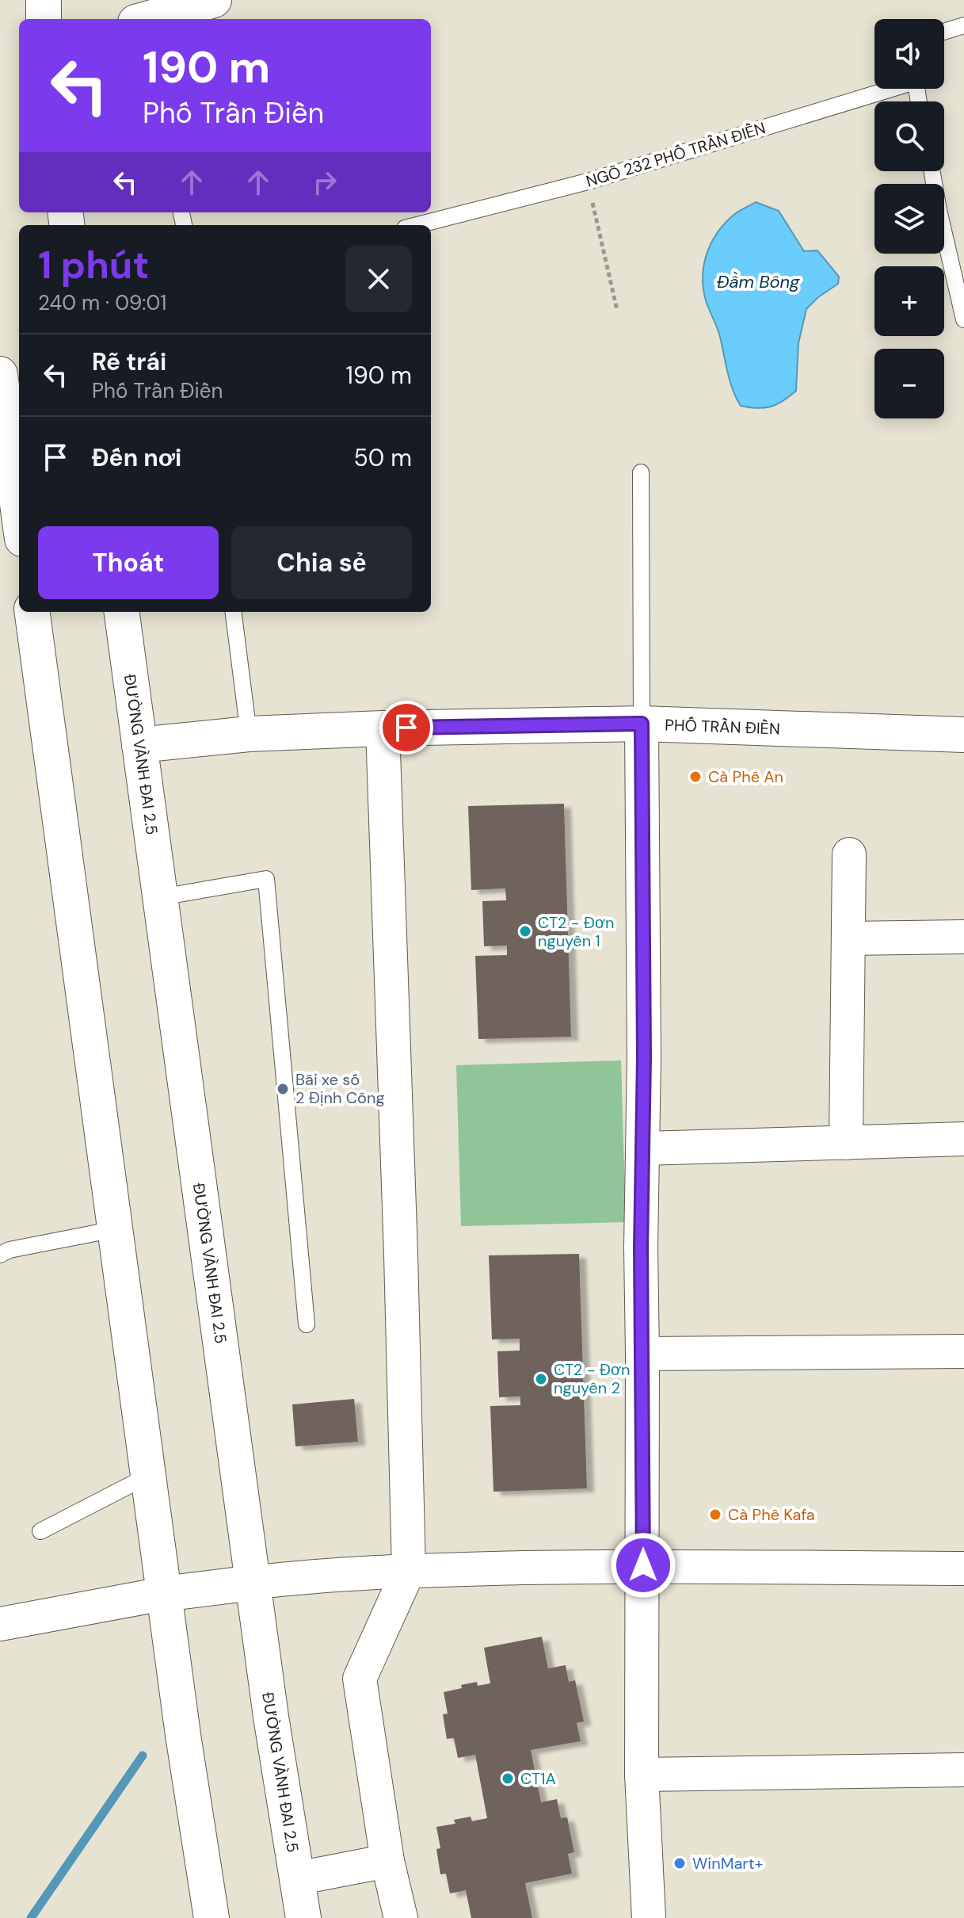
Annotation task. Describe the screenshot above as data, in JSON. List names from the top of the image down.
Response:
{
  "streets": {
    "main road": ["PHỐ TRẦN ĐIỀN", "ĐƯỜNG VÀNH ĐAI 2.5"],
    "lane": ["NGÕ 232 PHỐ TRẦN ĐIỀN"]
  },
  "crossings": [
    ["PHỐ TRẦN ĐIỀN", "ĐƯỜNG VÀNH ĐAI 2.5"]
  ],
  "water": ["Đầm Bông"],
  "places": [
    "Cà Phê An",
    "CT2 - Đơn nguyên 1",
    "Bãi xe số 2 Định Công",
    "CT2 - Đơn nguyên 2",
    "Cà Phê Kafa",
    "CT1A",
    "WinMart+"
  ],
  "page": {
    "map_buttons": ["+", "−"],
    "turn": ["190 m", "Phố Trần Điền"],
    "heading": ["1 phút", "240 m · 09:01"],
    "list": [
      {
        "name": "Rẽ trái",
        "note": "Phố Trần Điền",
        "value": "190 m"
      },
      {
        "name": "Đến nơi",
        "value": "50 m"
      }
    ],
    "buttons": ["Thoát", "Chia sẻ"]
  }
}
